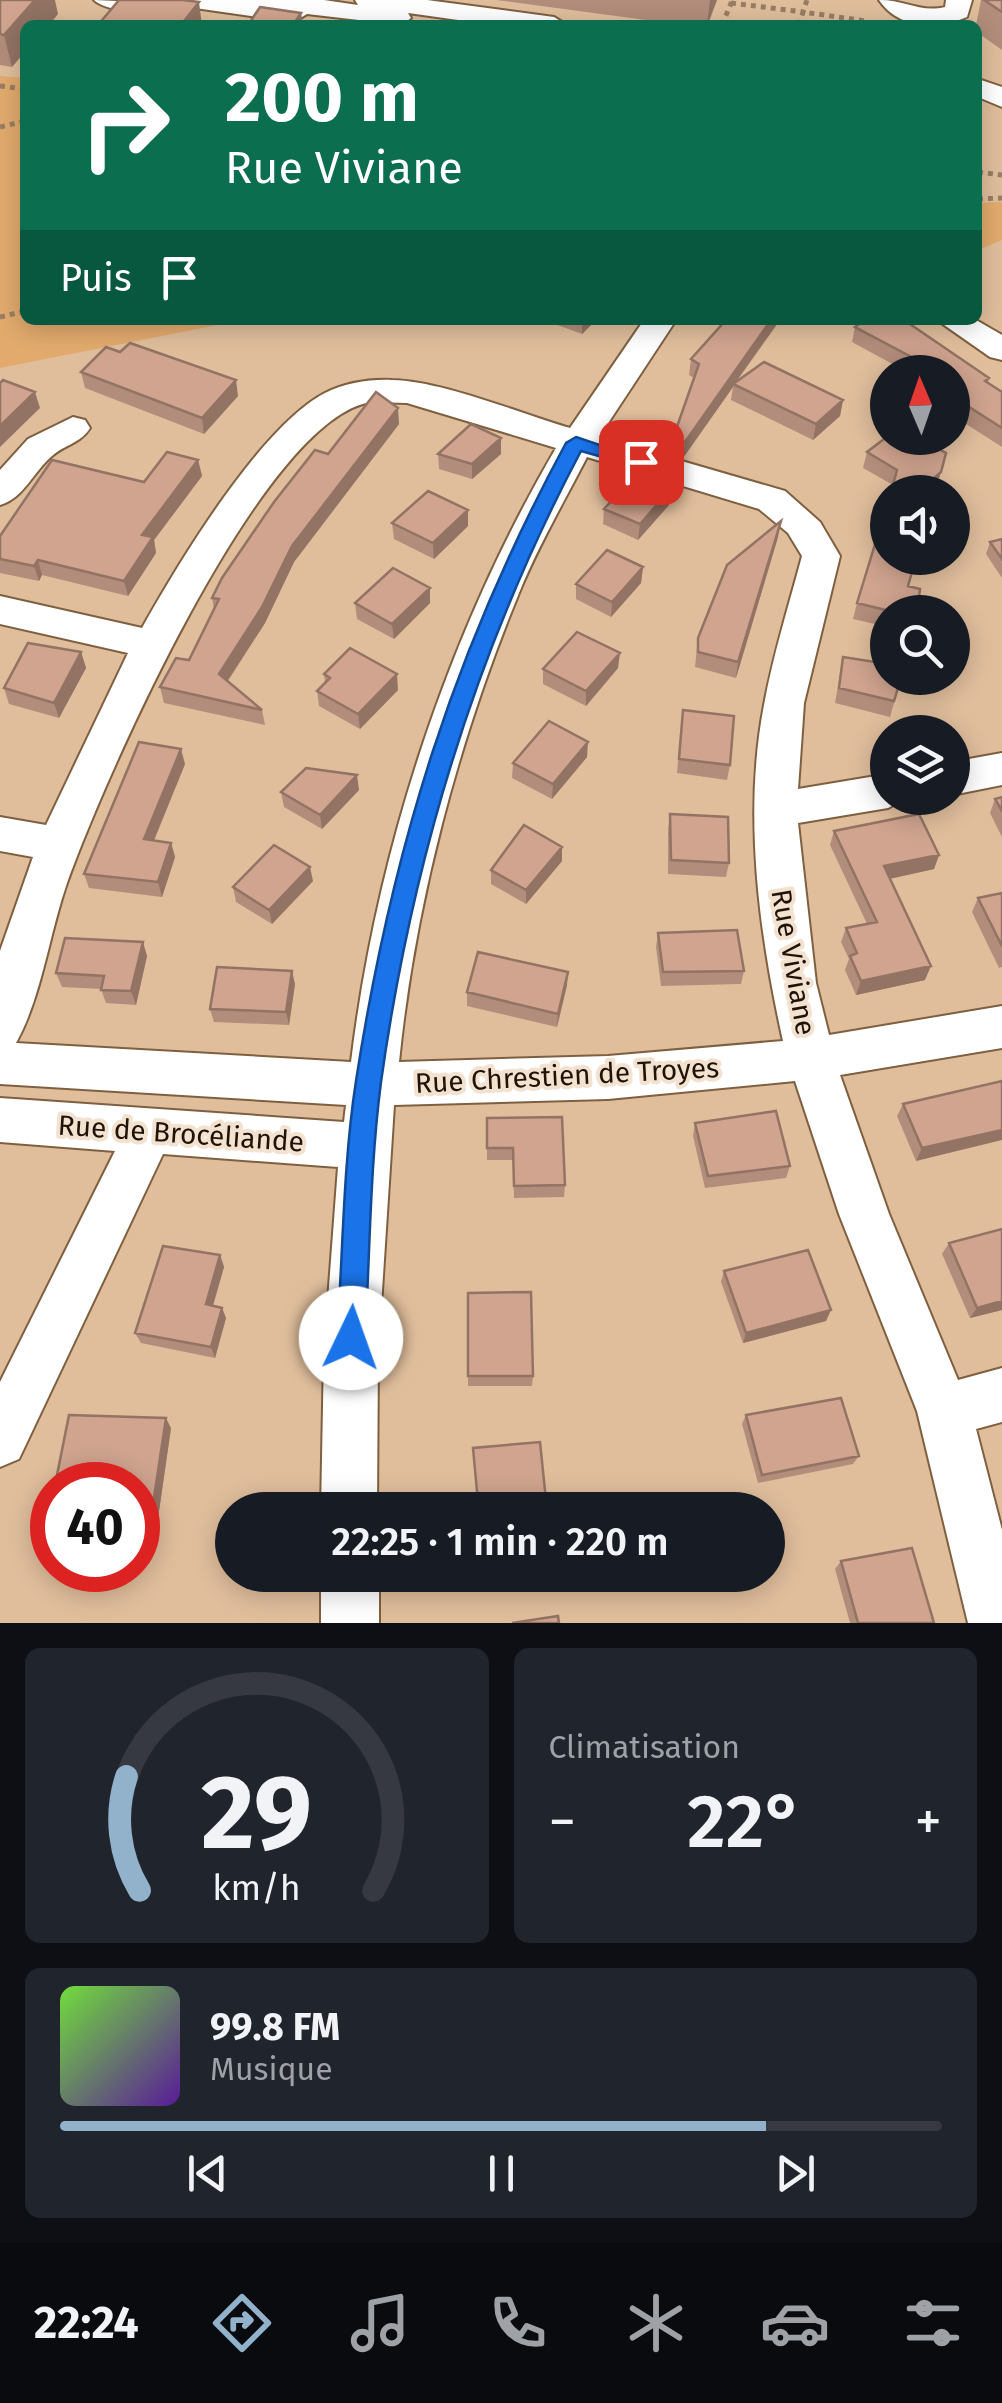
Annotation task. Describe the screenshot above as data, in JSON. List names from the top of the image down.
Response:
{
  "streets": {
    "street": ["Rue Viviane", "Rue Chrestien de Troyes", "Rue de Brocéliande"]
  },
  "crossings": [
    ["Rue Viviane", "Rue Chrestien de Troyes"]
  ],
  "north": "top",
  "page": {
    "turn": ["200 m", "Rue Viviane"],
    "then": "Puis",
    "limit": "40",
    "trip": "22:25 · 1 min · 220 m",
    "tile": "Climatisation",
    "heat": ["−", "22°", "+"],
    "song": ["99.8 FM", "Musique"],
    "tabs": "22:24",
    "gauge": ["29", "km/h"]
  }
}
